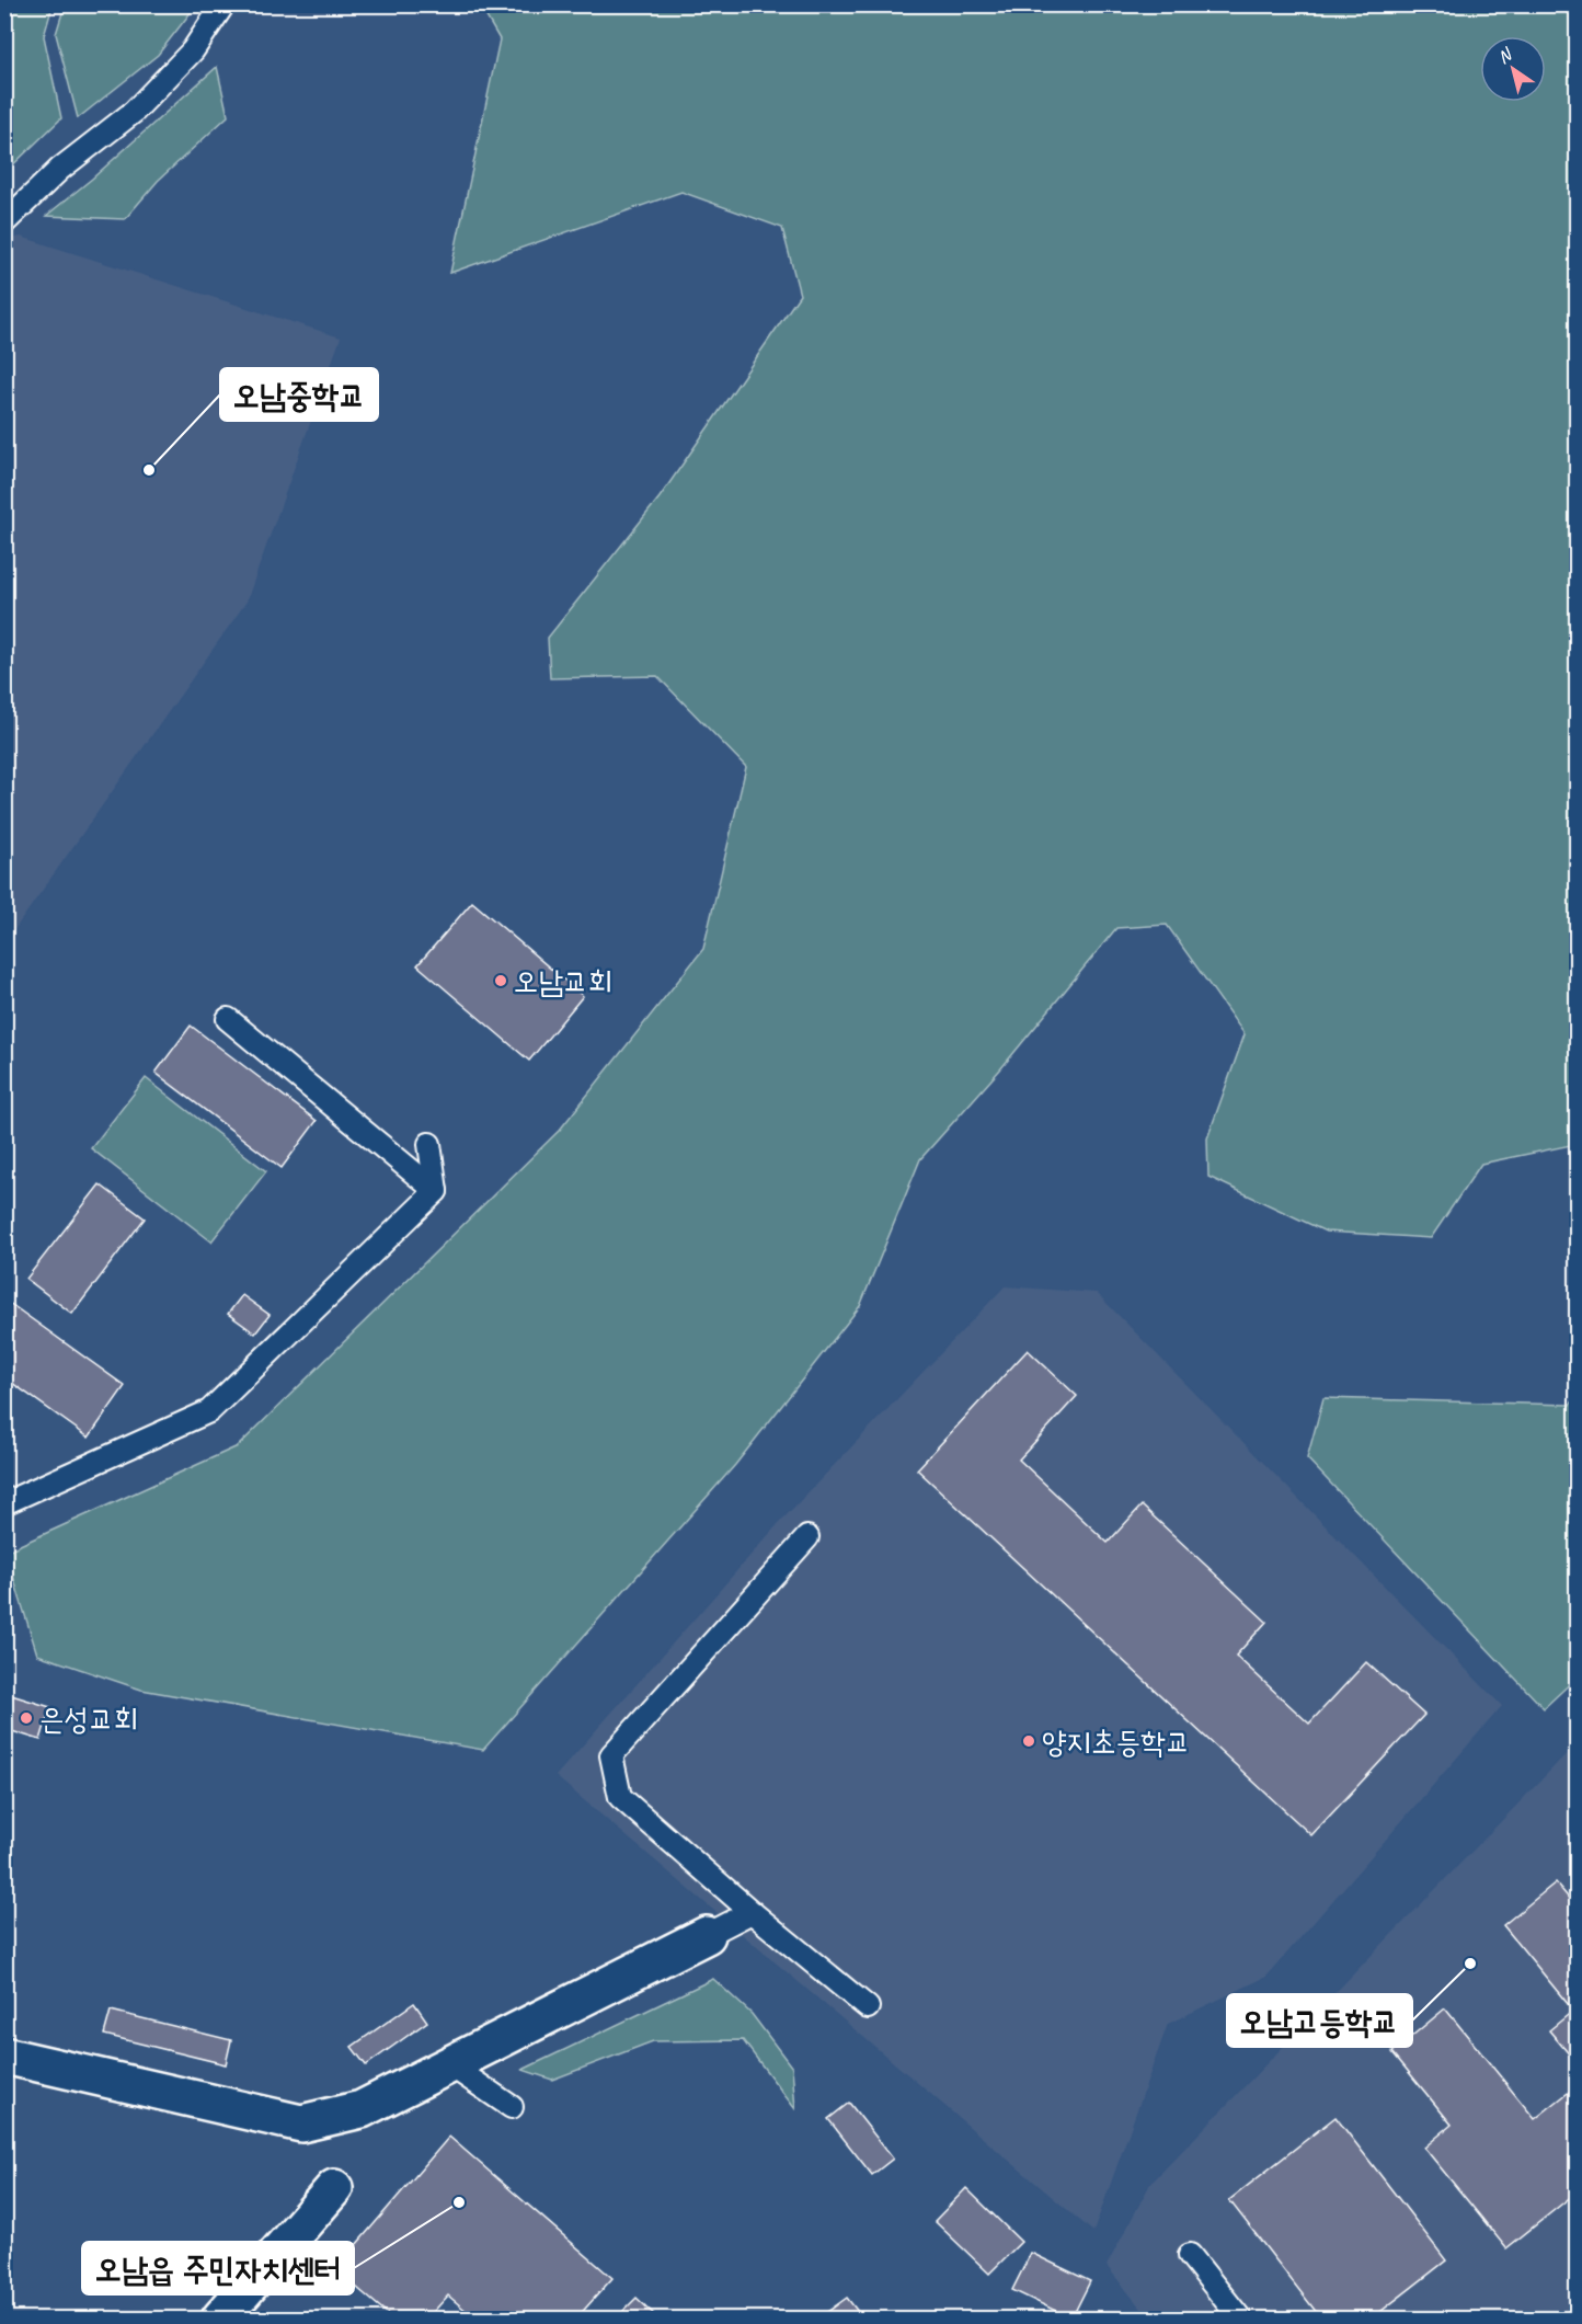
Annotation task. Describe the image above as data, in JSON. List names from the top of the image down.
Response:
{
  "places": [
    "오남중학교",
    "오남교회",
    "은성교회",
    "양지초등학교",
    "오남고등학교",
    "오남읍 주민자치센터"
  ],
  "north": "top left"
}
